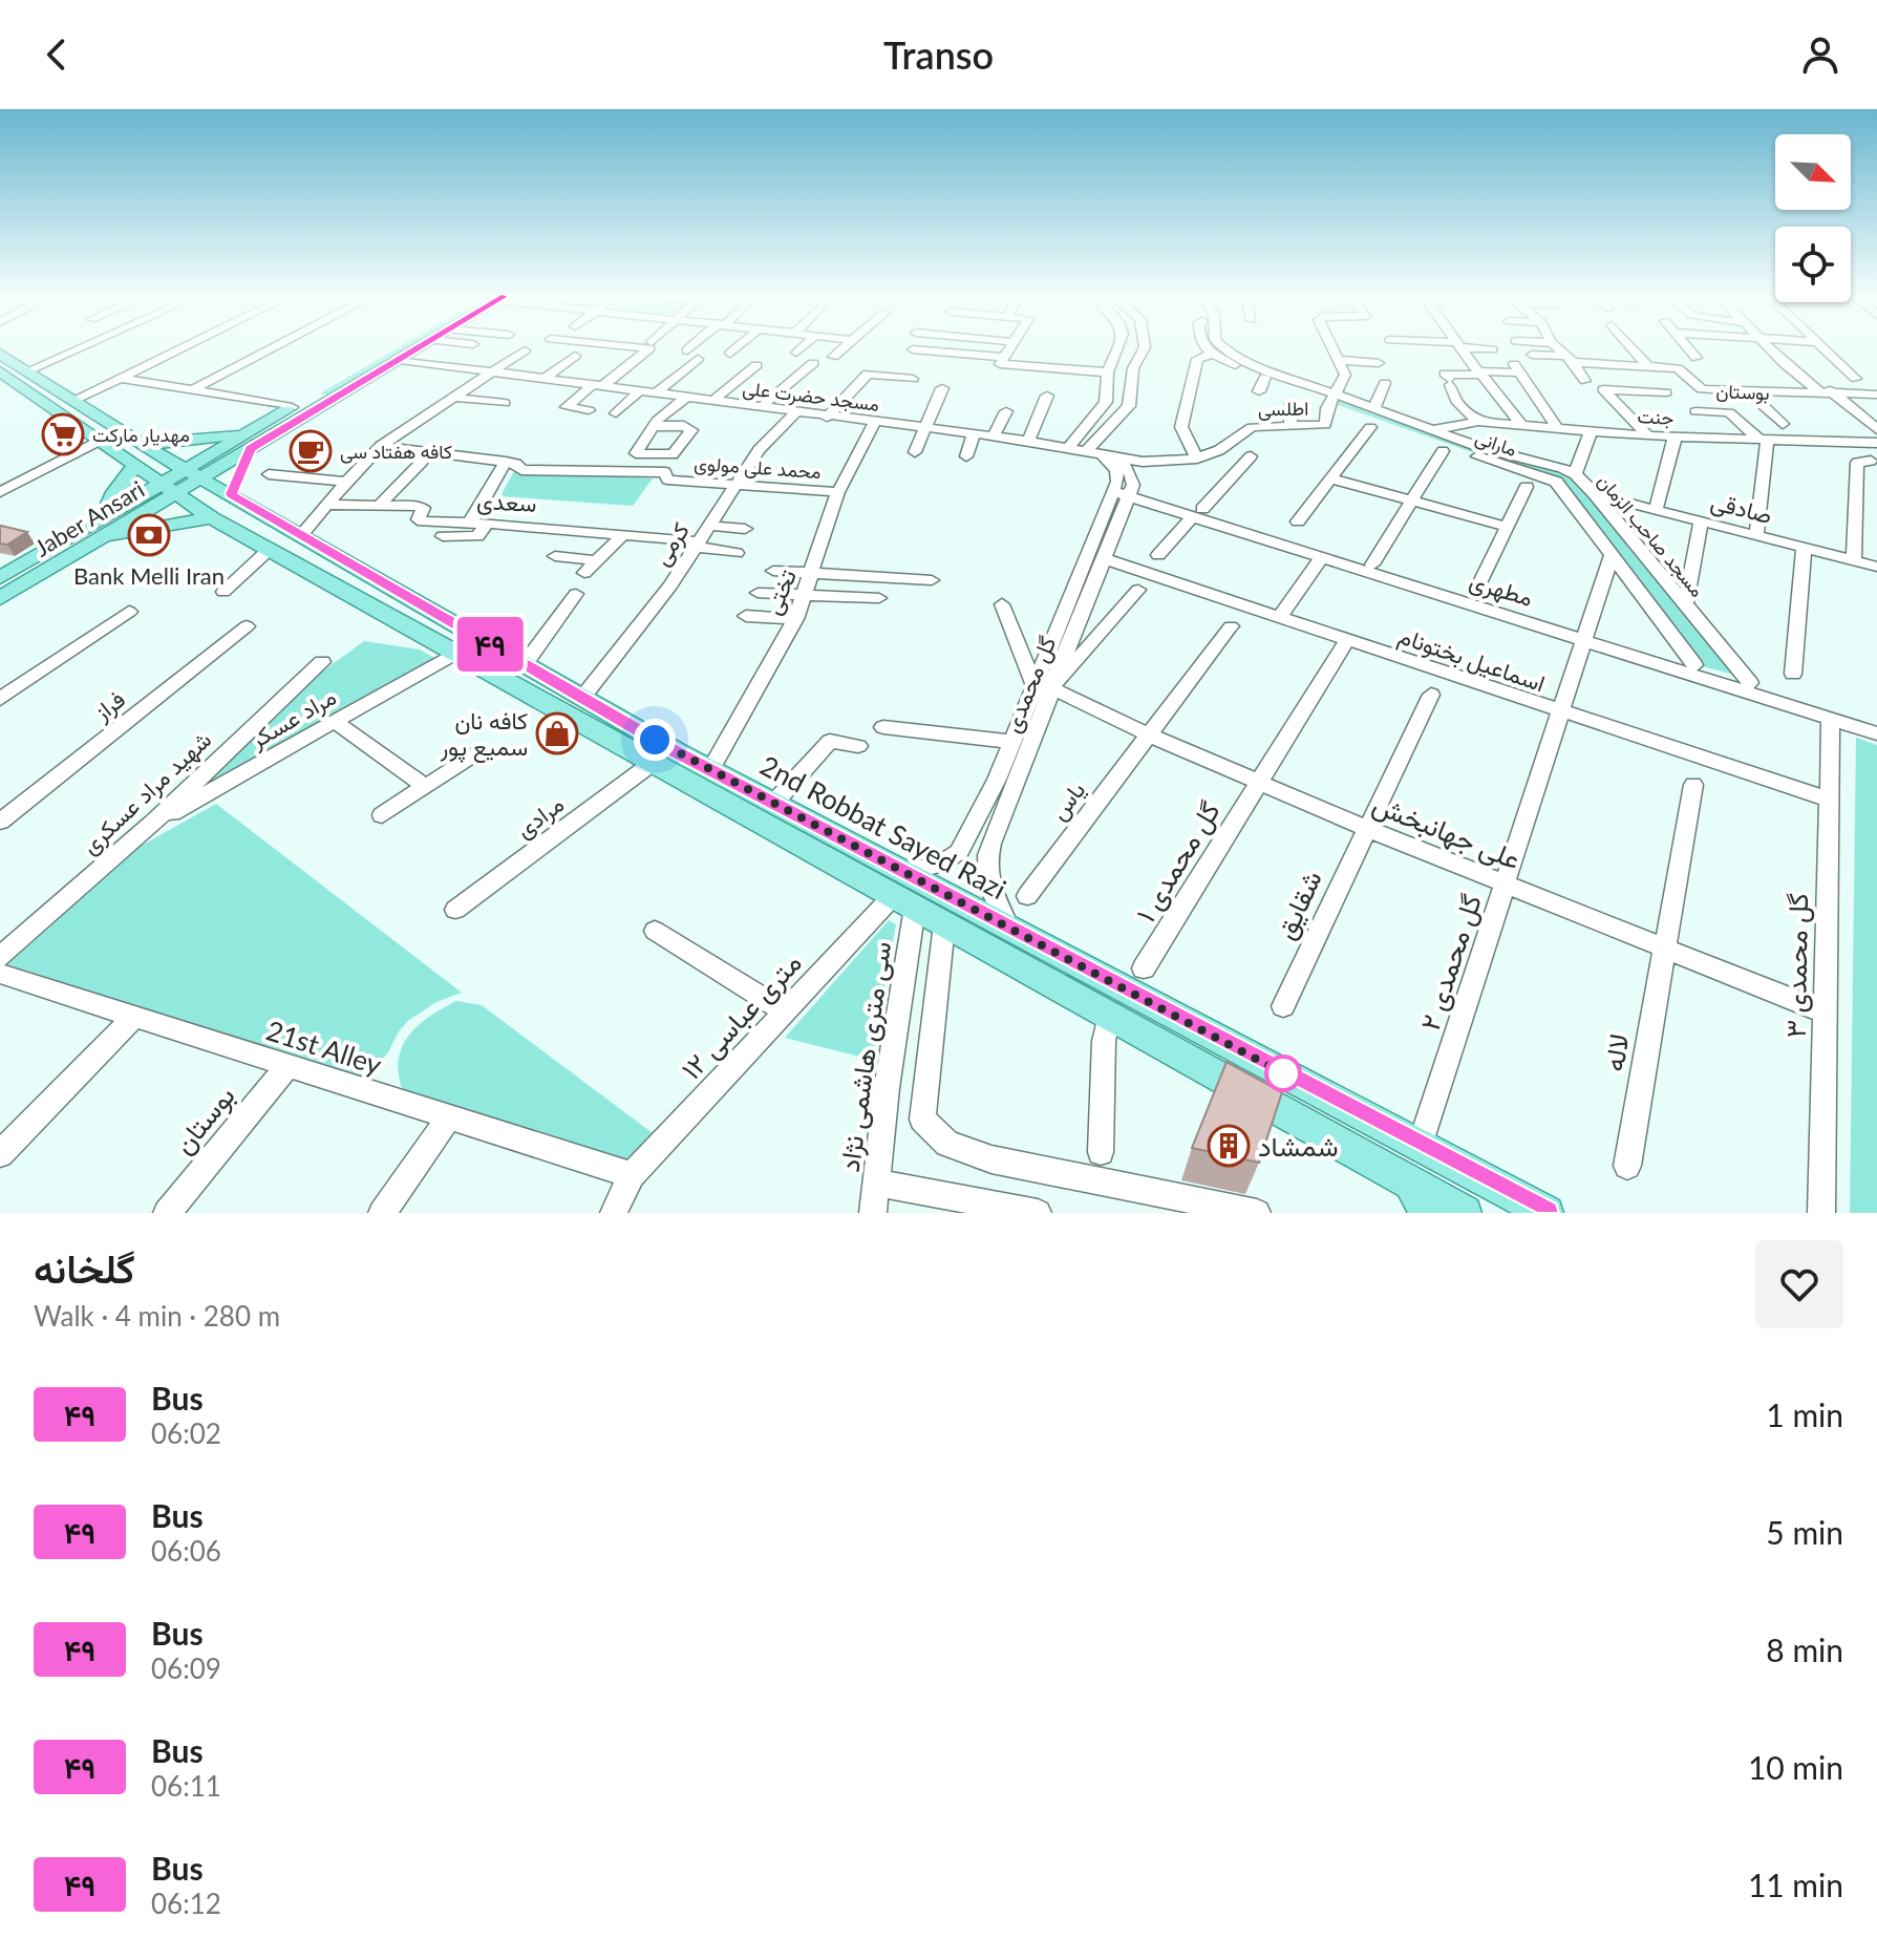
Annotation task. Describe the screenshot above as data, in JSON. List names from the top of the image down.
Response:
{
  "streets": {
    "main road": ["Jaber Ansari", "2nd Robbat Sayed Razi"],
    "street": [
      "بوستان",
      "مسجد حضرت علی",
      "اطلسی",
      "جنت",
      "مارانی",
      "محمد علی مولوی",
      "سعدی",
      "صادقی",
      "مسجد صاحب الزمان",
      "کرمی",
      "مطهری",
      "تختی",
      "اسماعیل بختونام",
      "گل محمدی",
      "فراز",
      "مراد عسکر",
      "شهید مراد عسکری",
      "یاس",
      "مرادی",
      "علی جهانبخش",
      "گل محمدی ۱",
      "شقایق",
      "گل محمدی ۲",
      "گل محمدی ۳",
      "۱۲ متری عباسی",
      "21st Alley",
      "لاله",
      "سی متری هاشمی نژاد"
    ]
  },
  "crossings": [
    ["بوستان", "21st Alley"],
    ["مسجد حضرت علی", "اطلسی"],
    ["مسجد حضرت علی", "کرمی"],
    ["مسجد حضرت علی", "تختی"],
    ["اطلسی", "مارانی"],
    ["اطلسی", "مسجد صاحب الزمان"],
    ["جنت", "مسجد صاحب الزمان"],
    ["مارانی", "مسجد صاحب الزمان"],
    ["مارانی", "مطهری"],
    ["مارانی", "گل محمدی ۲"],
    ["محمد علی مولوی", "کرمی"],
    ["محمد علی مولوی", "تختی"],
    ["سعدی", "کرمی"],
    ["صادقی", "مسجد صاحب الزمان"],
    ["Jaber Ansari", "2nd Robbat Sayed Razi"],
    ["مسجد صاحب الزمان", "مطهری"],
    ["کرمی", "2nd Robbat Sayed Razi"],
    ["مطهری", "گل محمدی"],
    ["مطهری", "گل محمدی ۲"],
    ["مطهری", "گل محمدی ۳"],
    ["تختی", "2nd Robbat Sayed Razi"],
    ["اسماعیل بختونام", "گل محمدی"],
    ["اسماعیل بختونام", "گل محمدی ۱"],
    ["اسماعیل بختونام", "گل محمدی ۲"],
    ["اسماعیل بختونام", "گل محمدی ۳"],
    ["گل محمدی", "علی جهانبخش"],
    ["مراد عسکر", "شهید مراد عسکری"],
    ["مراد عسکر", "2nd Robbat Sayed Razi"],
    ["یاس", "علی جهانبخش"],
    ["مرادی", "2nd Robbat Sayed Razi"],
    ["2nd Robbat Sayed Razi", "گل محمدی ۱"],
    ["2nd Robbat Sayed Razi", "گل محمدی ۲"],
    ["2nd Robbat Sayed Razi", "۱۲ متری عباسی"],
    ["2nd Robbat Sayed Razi", "سی متری هاشمی نژاد"],
    ["علی جهانبخش", "گل محمدی ۱"],
    ["علی جهانبخش", "شقایق"],
    ["علی جهانبخش", "گل محمدی ۲"],
    ["علی جهانبخش", "گل محمدی ۳"],
    ["علی جهانبخش", "لاله"],
    ["۱۲ متری عباسی", "21st Alley"],
    ["۱۲ متری عباسی", "سی متری هاشمی نژاد"]
  ],
  "places": {
    "supermarket": ["مهدیار مارکت"],
    "cafe": ["کافه هفتاد سی"],
    "bank": ["Bank Melli Iran"],
    "shop": ["کافه نان سمیع پور"],
    "building": ["شمشاد"]
  },
  "lines": ["bus line ۴۹"],
  "north": "bottom right",
  "page": {
    "header": "Transo",
    "on_map": "۴۹",
    "heading": ["گلخانه", "Walk · 4 min · 280 m"],
    "list": [
      {
        "mark": "۴۹",
        "name": "Bus",
        "note": "06:02",
        "value": "1 min"
      },
      {
        "mark": "۴۹",
        "name": "Bus",
        "note": "06:06",
        "value": "5 min"
      },
      {
        "mark": "۴۹",
        "name": "Bus",
        "note": "06:09",
        "value": "8 min"
      },
      {
        "mark": "۴۹",
        "name": "Bus",
        "note": "06:11",
        "value": "10 min"
      },
      {
        "mark": "۴۹",
        "name": "Bus",
        "note": "06:12",
        "value": "11 min"
      }
    ]
  }
}
